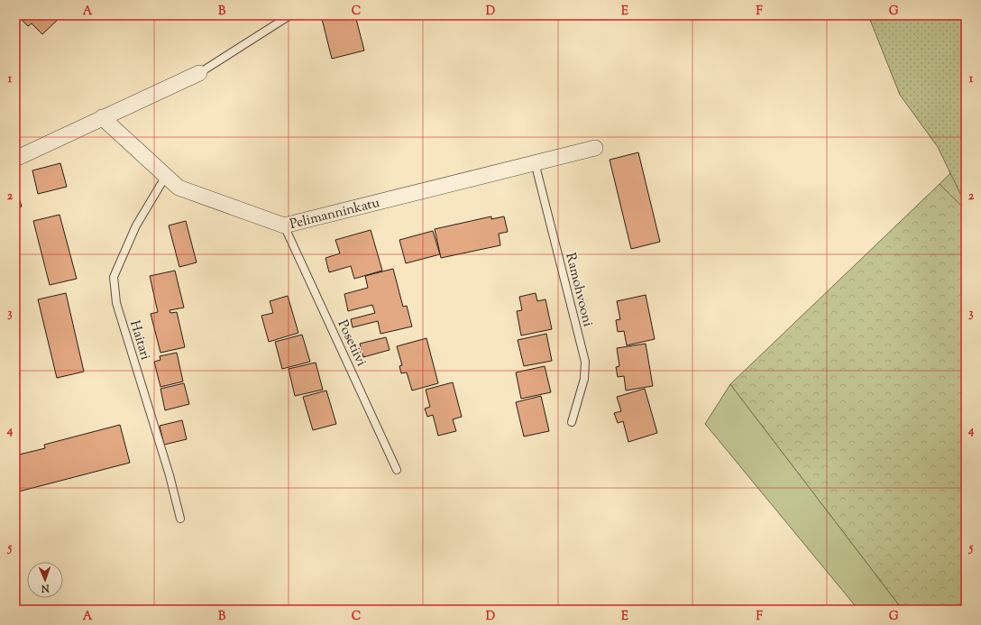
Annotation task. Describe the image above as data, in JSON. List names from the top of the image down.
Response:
{
  "streets": {
    "street": ["Pelimanninkatu"],
    "lane": ["Ramohvooni", "Haitari", "Posetiivi"]
  },
  "crossings": [
    ["Pelimanninkatu", "Ramohvooni"],
    ["Pelimanninkatu", "Haitari"],
    ["Pelimanninkatu", "Posetiivi"]
  ],
  "north": "bottom",
  "grid": {
    "columns": [
      "A",
      "B",
      "C",
      "D",
      "E",
      "F",
      "G"
    ],
    "rows": [
      "1",
      "2",
      "3",
      "4",
      "5"
    ]
  }
}
